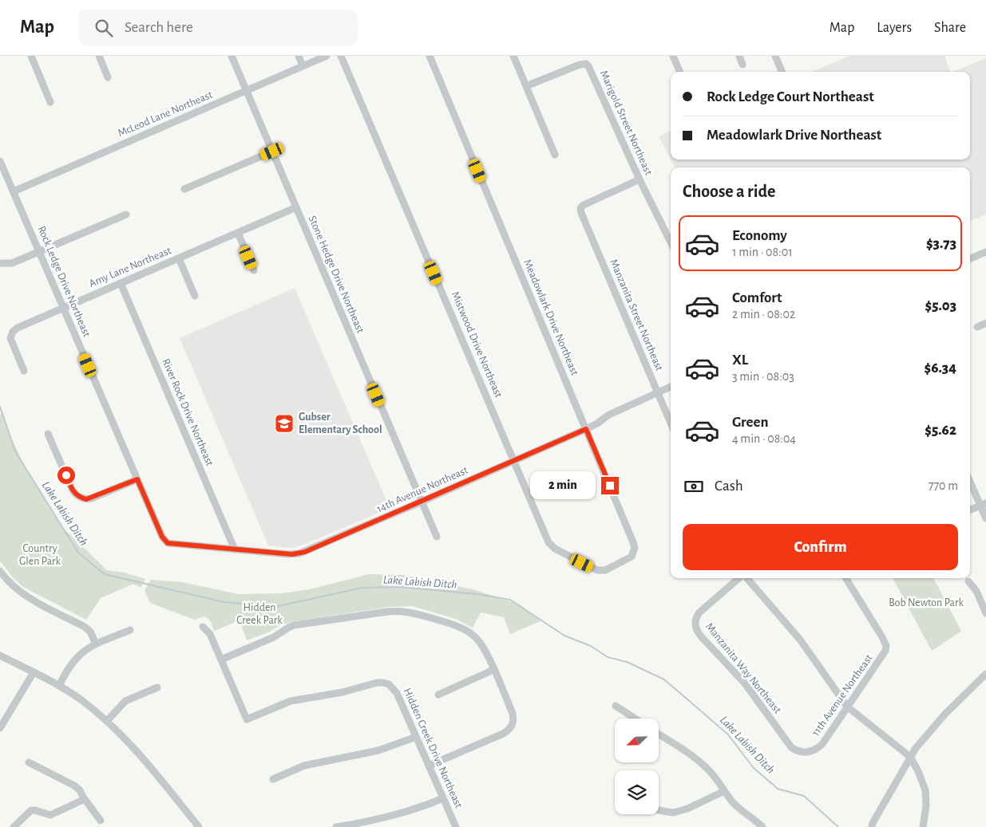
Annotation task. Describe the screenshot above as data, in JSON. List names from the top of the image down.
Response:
{
  "streets": {
    "street": [
      "McLeod Lane Northeast",
      "Marigold Street Northeast",
      "Amy Lane Northeast",
      "Stone Hedge Drive Northeast",
      "Rock Ledge Drive Northeast",
      "Manzanita Street Northeast",
      "Meadowlark Drive Northeast",
      "Mistwood Drive Northeast",
      "River Rock Drive Northeast",
      "14th Avenue Northeast",
      "Manzanita Way Northeast",
      "11th Avenue Northeast",
      "Hidden Creek Drive Northeast"
    ]
  },
  "crossings": [
    ["McLeod Lane Northeast", "Stone Hedge Drive Northeast"],
    ["McLeod Lane Northeast", "Rock Ledge Drive Northeast"],
    ["Marigold Street Northeast", "Manzanita Street Northeast"],
    ["Amy Lane Northeast", "Stone Hedge Drive Northeast"],
    ["Amy Lane Northeast", "Rock Ledge Drive Northeast"],
    ["Amy Lane Northeast", "River Rock Drive Northeast"],
    ["Stone Hedge Drive Northeast", "14th Avenue Northeast"],
    ["Rock Ledge Drive Northeast", "14th Avenue Northeast"],
    ["Manzanita Street Northeast", "14th Avenue Northeast"],
    ["Meadowlark Drive Northeast", "Mistwood Drive Northeast"],
    ["Meadowlark Drive Northeast", "14th Avenue Northeast"],
    ["Mistwood Drive Northeast", "14th Avenue Northeast"],
    ["River Rock Drive Northeast", "14th Avenue Northeast"],
    ["Manzanita Way Northeast", "11th Avenue Northeast"]
  ],
  "water": ["Lake Labish Ditch"],
  "parks": ["Country Glen Park", "Bob Newton Park", "Hidden Creek Park"],
  "places": {
    "school or university": ["Gubser Elementary School"]
  },
  "north": "bottom left",
  "page": {
    "header": "Map",
    "search": "Search here",
    "nav": ["Map", "Layers", "Share"],
    "banner": ["Rock Ledge Court Northeast", "Meadowlark Drive Northeast"],
    "heading": "Choose a ride",
    "list": [
      {
        "name": "Economy",
        "note": "1 min · 08:01",
        "value": "$3.73"
      },
      {
        "name": "Comfort",
        "note": "2 min · 08:02",
        "value": "$5.03"
      },
      {
        "name": "XL",
        "note": "3 min · 08:03",
        "value": "$6.34"
      },
      {
        "name": "Green",
        "note": "4 min · 08:04",
        "value": "$5.62"
      }
    ],
    "pay": ["Cash", "770 m"],
    "bubble": "2 min",
    "buttons": "Confirm"
  }
}
